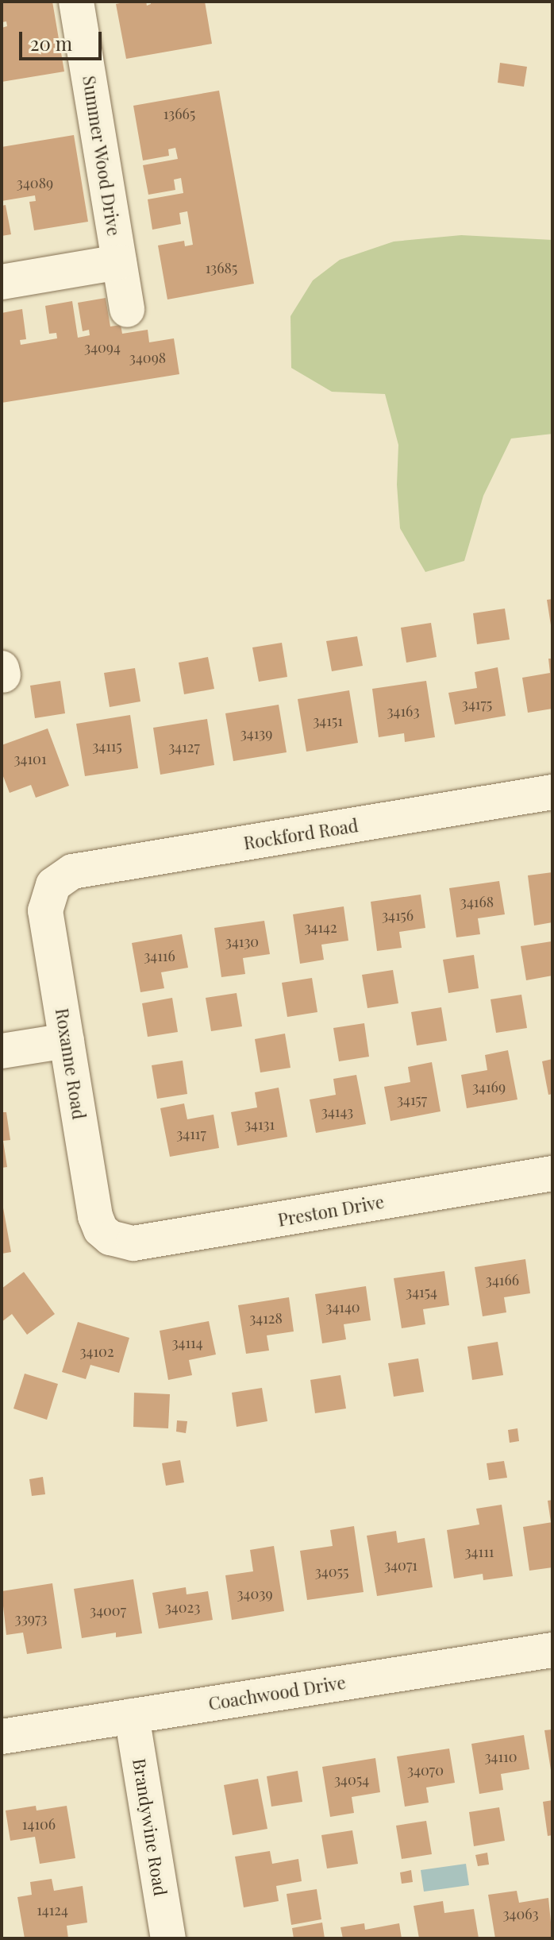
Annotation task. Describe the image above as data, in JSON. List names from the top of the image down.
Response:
{
  "streets": {
    "street": [
      "Summer Wood Drive",
      "Rockford Road",
      "Roxanne Road",
      "Preston Drive",
      "Coachwood Drive",
      "Brandywine Road"
    ]
  },
  "crossings": [
    ["Rockford Road", "Roxanne Road"],
    ["Roxanne Road", "Preston Drive"],
    ["Coachwood Drive", "Brandywine Road"]
  ],
  "house_numbers": [
    "13665",
    "34089",
    "13685",
    "34094",
    "34098",
    "34175",
    "34163",
    "34151",
    "34139",
    "34115",
    "34127",
    "34101",
    "34168",
    "34156",
    "34142",
    "34130",
    "34116",
    "34169",
    "34157",
    "34143",
    "34131",
    "34117",
    "34166",
    "34154",
    "34140",
    "34128",
    "34114",
    "34102",
    "34111",
    "34071",
    "34055",
    "34039",
    "34023",
    "34007",
    "33973",
    "34110",
    "34070",
    "34054",
    "14106",
    "14124",
    "34063"
  ],
  "scale_bar": "20 m"
}
